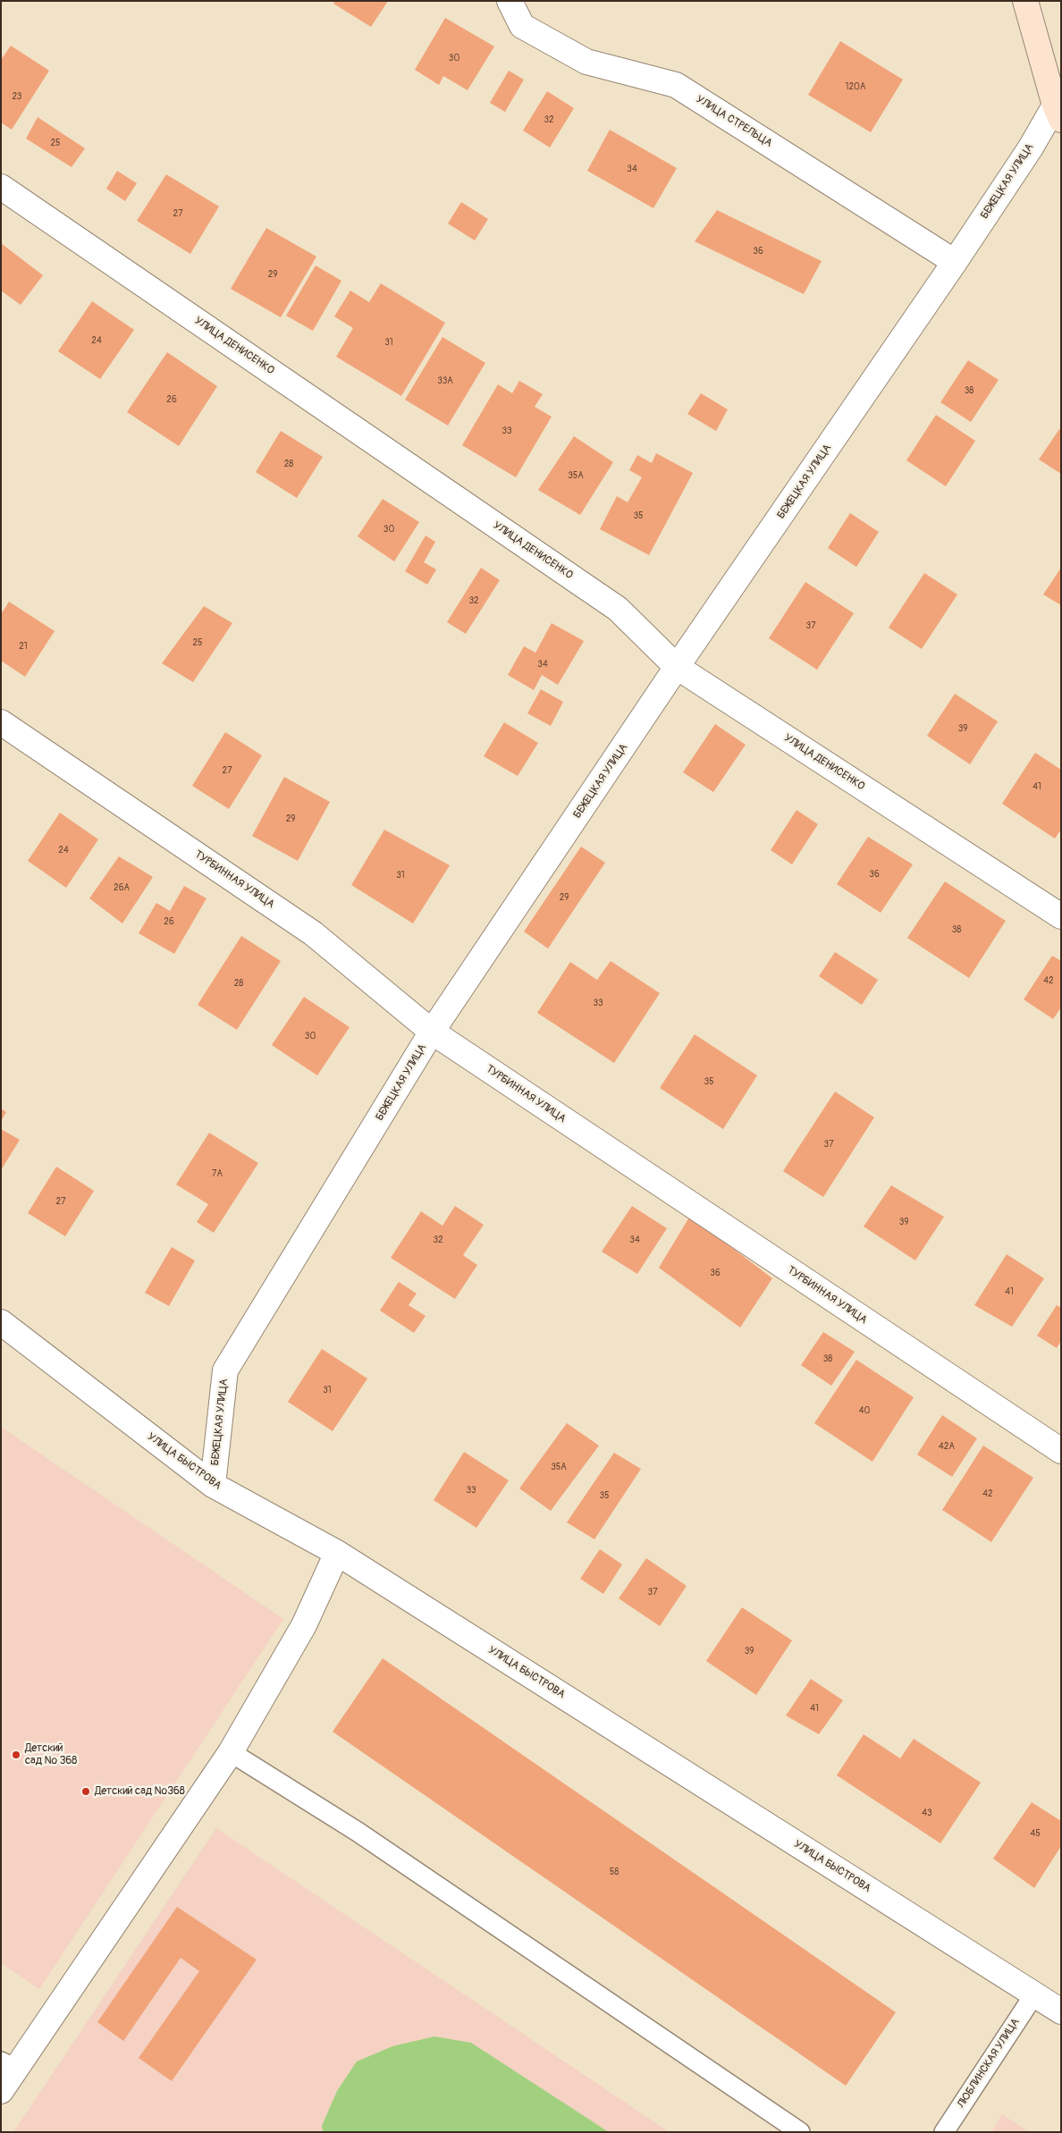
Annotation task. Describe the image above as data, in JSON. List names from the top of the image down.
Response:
{
  "streets": {
    "street": [
      "УЛИЦА СТРЕЛЬЦА",
      "БЕЖЕЦКАЯ УЛИЦА",
      "УЛИЦА ДЕНИСЕНКО",
      "ТУРБИННАЯ УЛИЦА",
      "УЛИЦА БЫСТРОВА"
    ],
    "lane": ["ЛЮБЛИНСКАЯ УЛИЦА"]
  },
  "crossings": [
    ["УЛИЦА СТРЕЛЬЦА", "БЕЖЕЦКАЯ УЛИЦА"],
    ["БЕЖЕЦКАЯ УЛИЦА", "УЛИЦА ДЕНИСЕНКО"],
    ["БЕЖЕЦКАЯ УЛИЦА", "ТУРБИННАЯ УЛИЦА"],
    ["БЕЖЕЦКАЯ УЛИЦА", "УЛИЦА БЫСТРОВА"],
    ["УЛИЦА БЫСТРОВА", "ЛЮБЛИНСКАЯ УЛИЦА"]
  ],
  "places": ["Детский сад № 368", "Детский сад №368"],
  "house_numbers": [
    "30",
    "120А",
    "23",
    "32",
    "25",
    "34",
    "27",
    "36",
    "29",
    "24",
    "31",
    "33А",
    "38",
    "26",
    "33",
    "28",
    "35А",
    "35",
    "30",
    "32",
    "37",
    "25",
    "21",
    "34",
    "39",
    "27",
    "41",
    "29",
    "24",
    "36",
    "31",
    "26А",
    "29",
    "26",
    "38",
    "42",
    "28",
    "33",
    "30",
    "35",
    "37",
    "7А",
    "27",
    "39",
    "32",
    "34",
    "36",
    "41",
    "38",
    "31",
    "40",
    "42А",
    "35А",
    "33",
    "42",
    "35",
    "37",
    "39",
    "41",
    "43",
    "45",
    "58"
  ]
}
